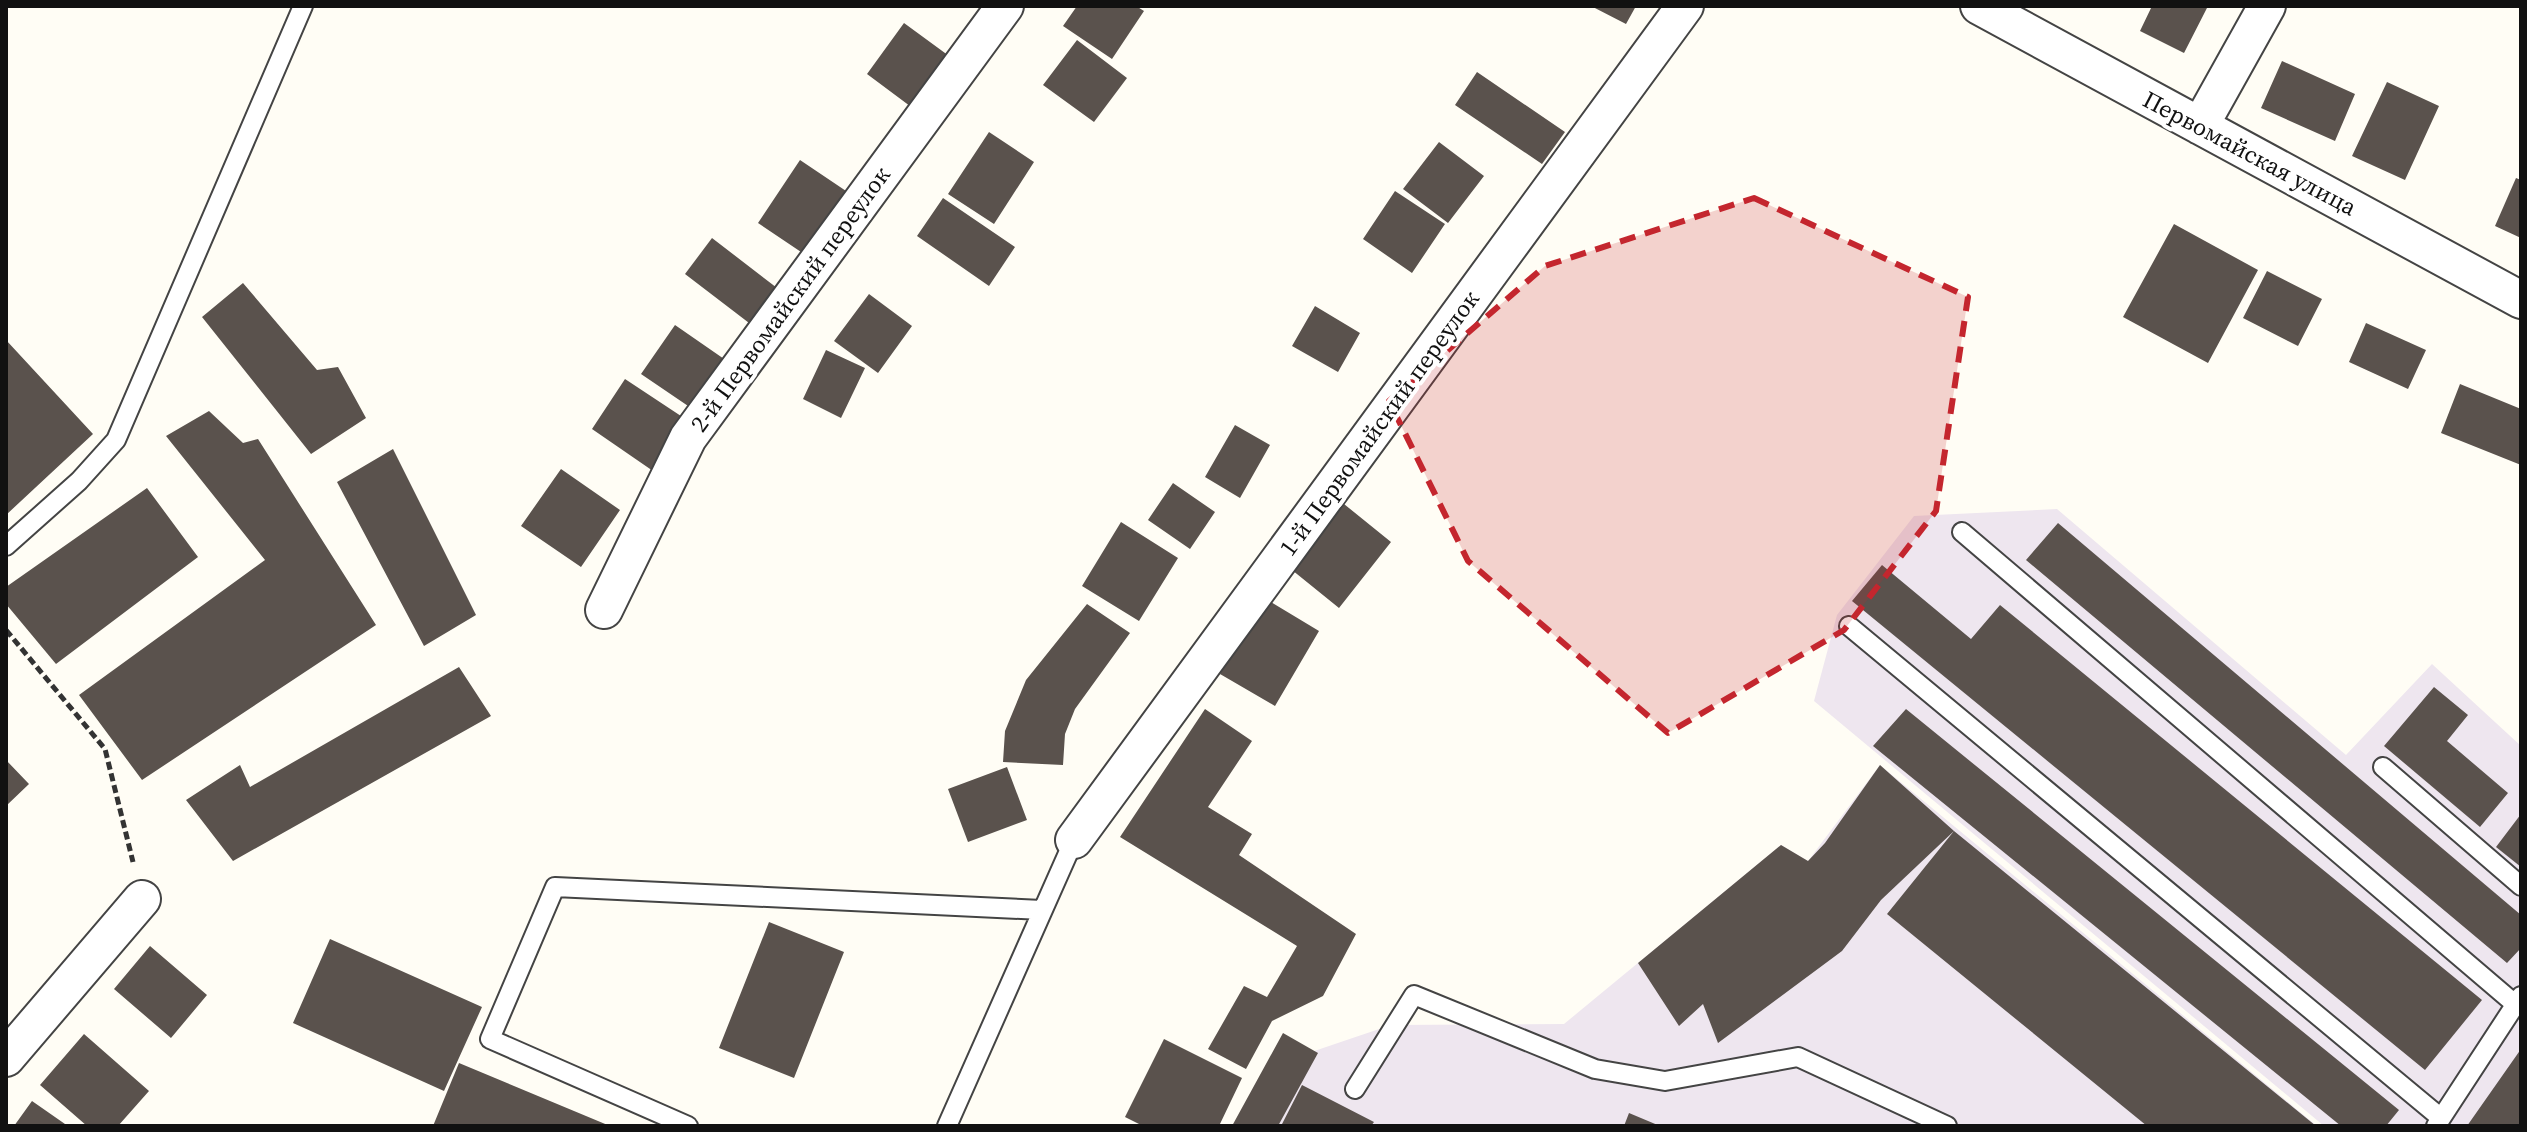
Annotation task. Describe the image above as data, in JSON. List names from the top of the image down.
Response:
{
  "streets": {
    "street": ["Первомайская улица", "2-й Первомайский переулок", "1-й Первомайский переулок"]
  }
}
